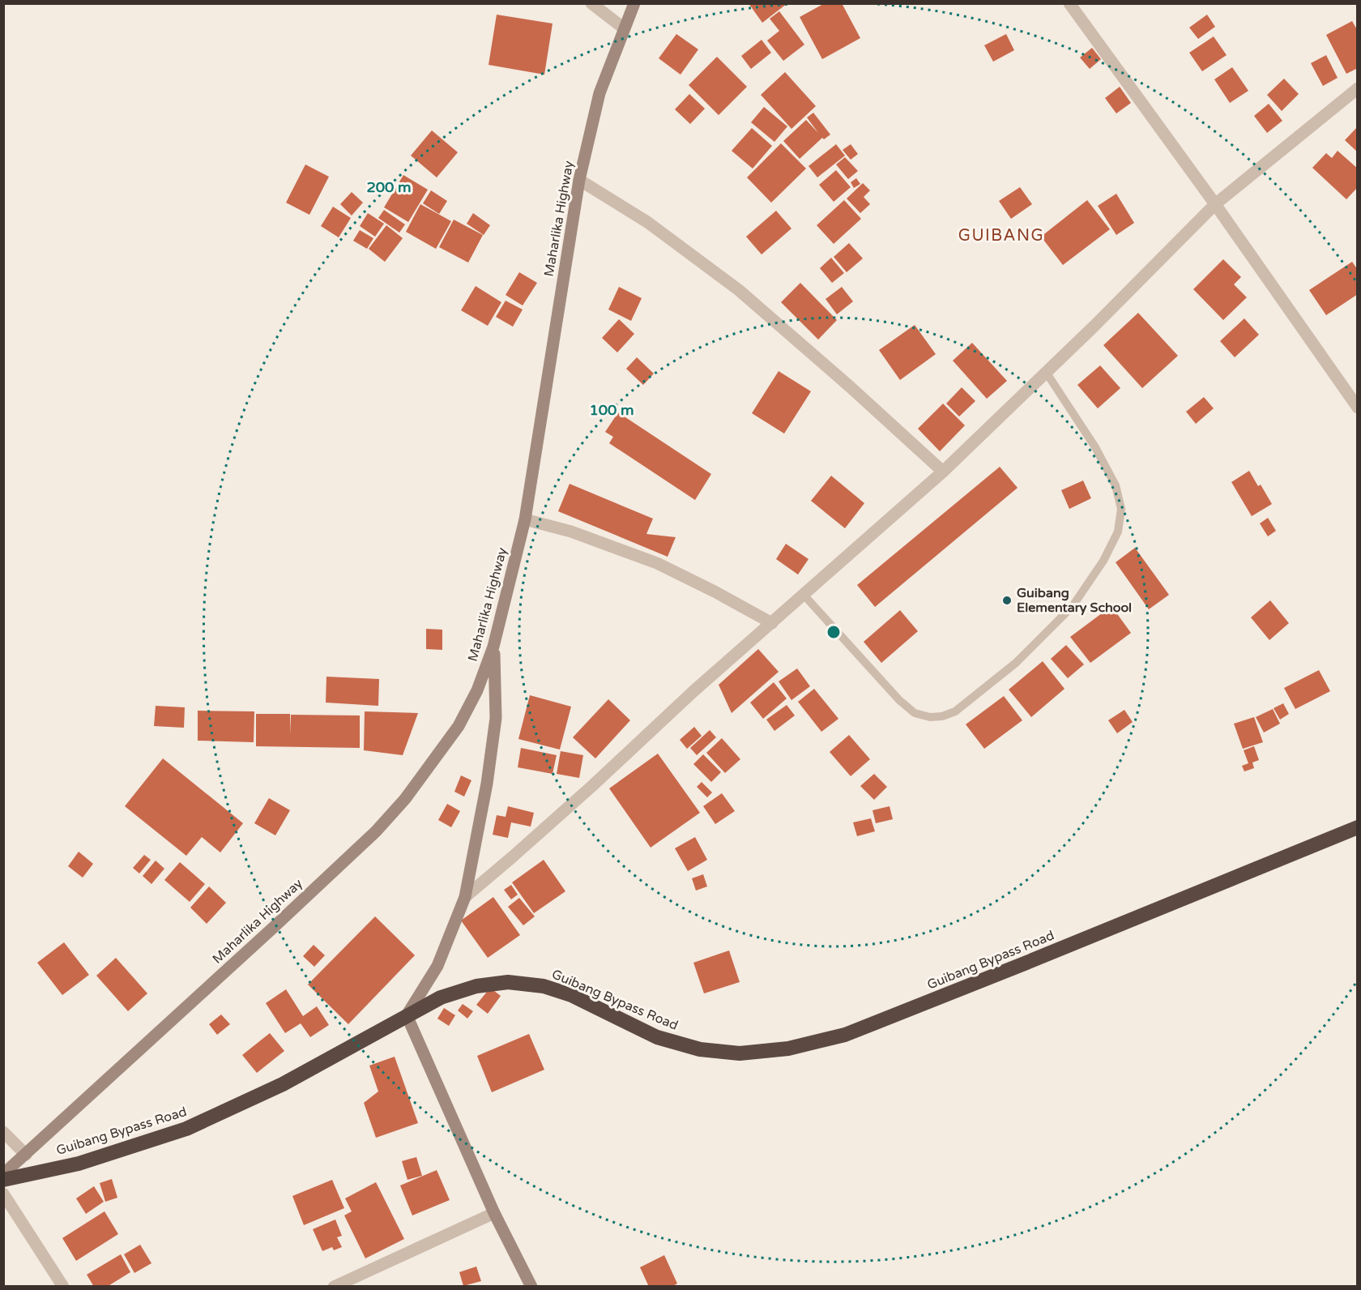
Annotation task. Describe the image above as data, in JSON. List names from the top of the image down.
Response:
{
  "streets": {
    "highway": ["Guibang Bypass Road"],
    "main road": ["Maharlika Highway"]
  },
  "districts": ["GUIBANG"],
  "places": ["Guibang Elementary School"],
  "rings": ["200 m", "100 m"]
}
